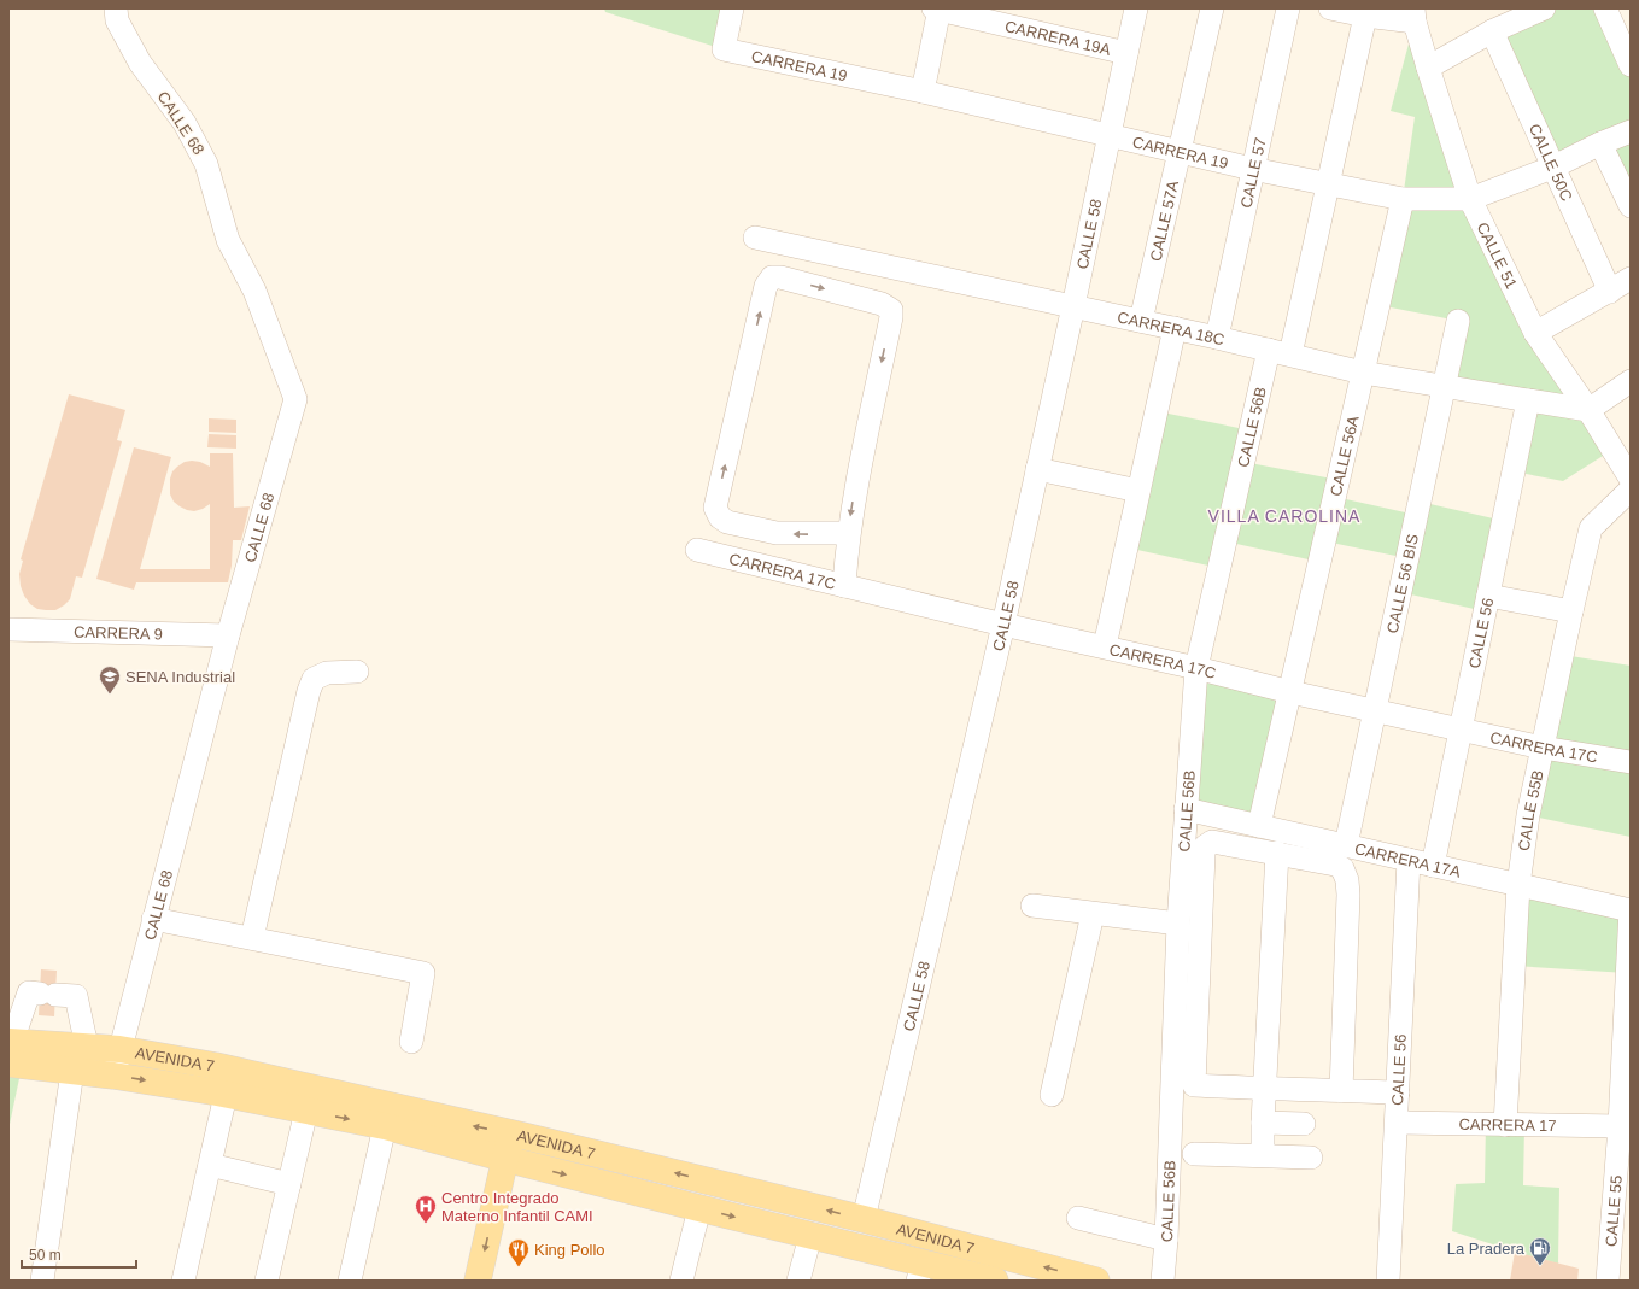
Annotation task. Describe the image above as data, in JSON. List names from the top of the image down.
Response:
{
  "streets": {
    "main road": ["AVENIDA 7"],
    "street": [
      "CARRERA 19A",
      "CARRERA 19",
      "CALLE 68",
      "CALLE 50C",
      "CALLE 57",
      "CALLE 57A",
      "CALLE 58",
      "CALLE 51",
      "CARRERA 18C",
      "CALLE 56B",
      "CALLE 56A",
      "CARRERA 17C",
      "CALLE 56 BIS",
      "CARRERA 9",
      "CALLE 56",
      "CALLE 55B",
      "CARRERA 17A",
      "CARRERA 17",
      "CALLE 55"
    ]
  },
  "crossings": [
    ["CARRERA 19A", "CALLE 58"],
    ["CARRERA 19", "CALLE 50C"],
    ["CARRERA 19", "CALLE 57"],
    ["CARRERA 19", "CALLE 57A"],
    ["CARRERA 19", "CALLE 58"],
    ["CARRERA 19", "CALLE 51"],
    ["CARRERA 19", "CALLE 56B"],
    ["CARRERA 19", "CALLE 56A"],
    ["CALLE 68", "CARRERA 9"],
    ["CALLE 68", "AVENIDA 7"],
    ["CALLE 57", "CARRERA 18C"],
    ["CALLE 57A", "CARRERA 18C"],
    ["CALLE 58", "CARRERA 18C"],
    ["CALLE 58", "CARRERA 17C"],
    ["CALLE 58", "AVENIDA 7"],
    ["CALLE 51", "CARRERA 18C"],
    ["CARRERA 18C", "CALLE 56B"],
    ["CARRERA 18C", "CALLE 56A"],
    ["CARRERA 18C", "CALLE 56 BIS"],
    ["CARRERA 18C", "CALLE 56"],
    ["CALLE 56B", "CARRERA 17C"],
    ["CALLE 56B", "CARRERA 17A"],
    ["CALLE 56A", "CARRERA 17C"],
    ["CALLE 56A", "CARRERA 17A"],
    ["CARRERA 17C", "CALLE 56 BIS"],
    ["CARRERA 17C", "CALLE 56"],
    ["CARRERA 17C", "CALLE 55B"],
    ["CALLE 56 BIS", "CARRERA 17A"],
    ["CALLE 56", "CARRERA 17A"],
    ["CALLE 56", "CARRERA 17"],
    ["CALLE 55B", "CARRERA 17A"],
    ["CALLE 55B", "CARRERA 17"],
    ["CARRERA 17A", "CALLE 55"],
    ["CARRERA 17", "CALLE 55"]
  ],
  "districts": ["VILLA CAROLINA"],
  "places": {
    "school or university": ["SENA Industrial"],
    "hospital": ["Centro Integrado Materno Infantil CAMI"],
    "fuel station": ["La Pradera"],
    "restaurant": ["King Pollo"]
  },
  "scale_bar": "50 m"
}
